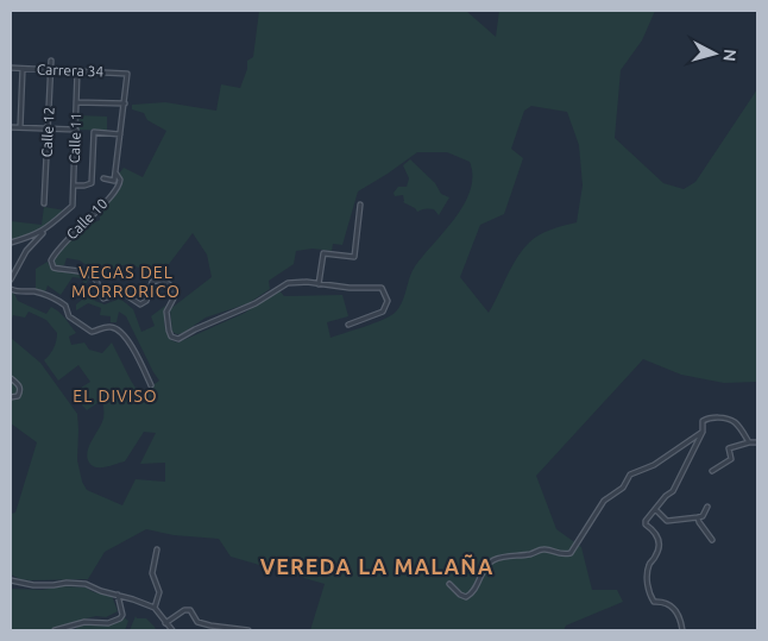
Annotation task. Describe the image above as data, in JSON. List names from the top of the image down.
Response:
{
  "streets": {
    "street": [
      "Carrera 34",
      "Calle 12",
      "Calle 11",
      "Calle 10"
    ]
  },
  "crossings": [
    ["Carrera 34", "Calle 12"],
    ["Carrera 34", "Calle 11"],
    ["Carrera 34", "Calle 10"]
  ],
  "districts": ["VEGAS DEL MORRORICO", "EL DIVISO", "VEREDA LA MALAÑA"],
  "north": "right"
}
